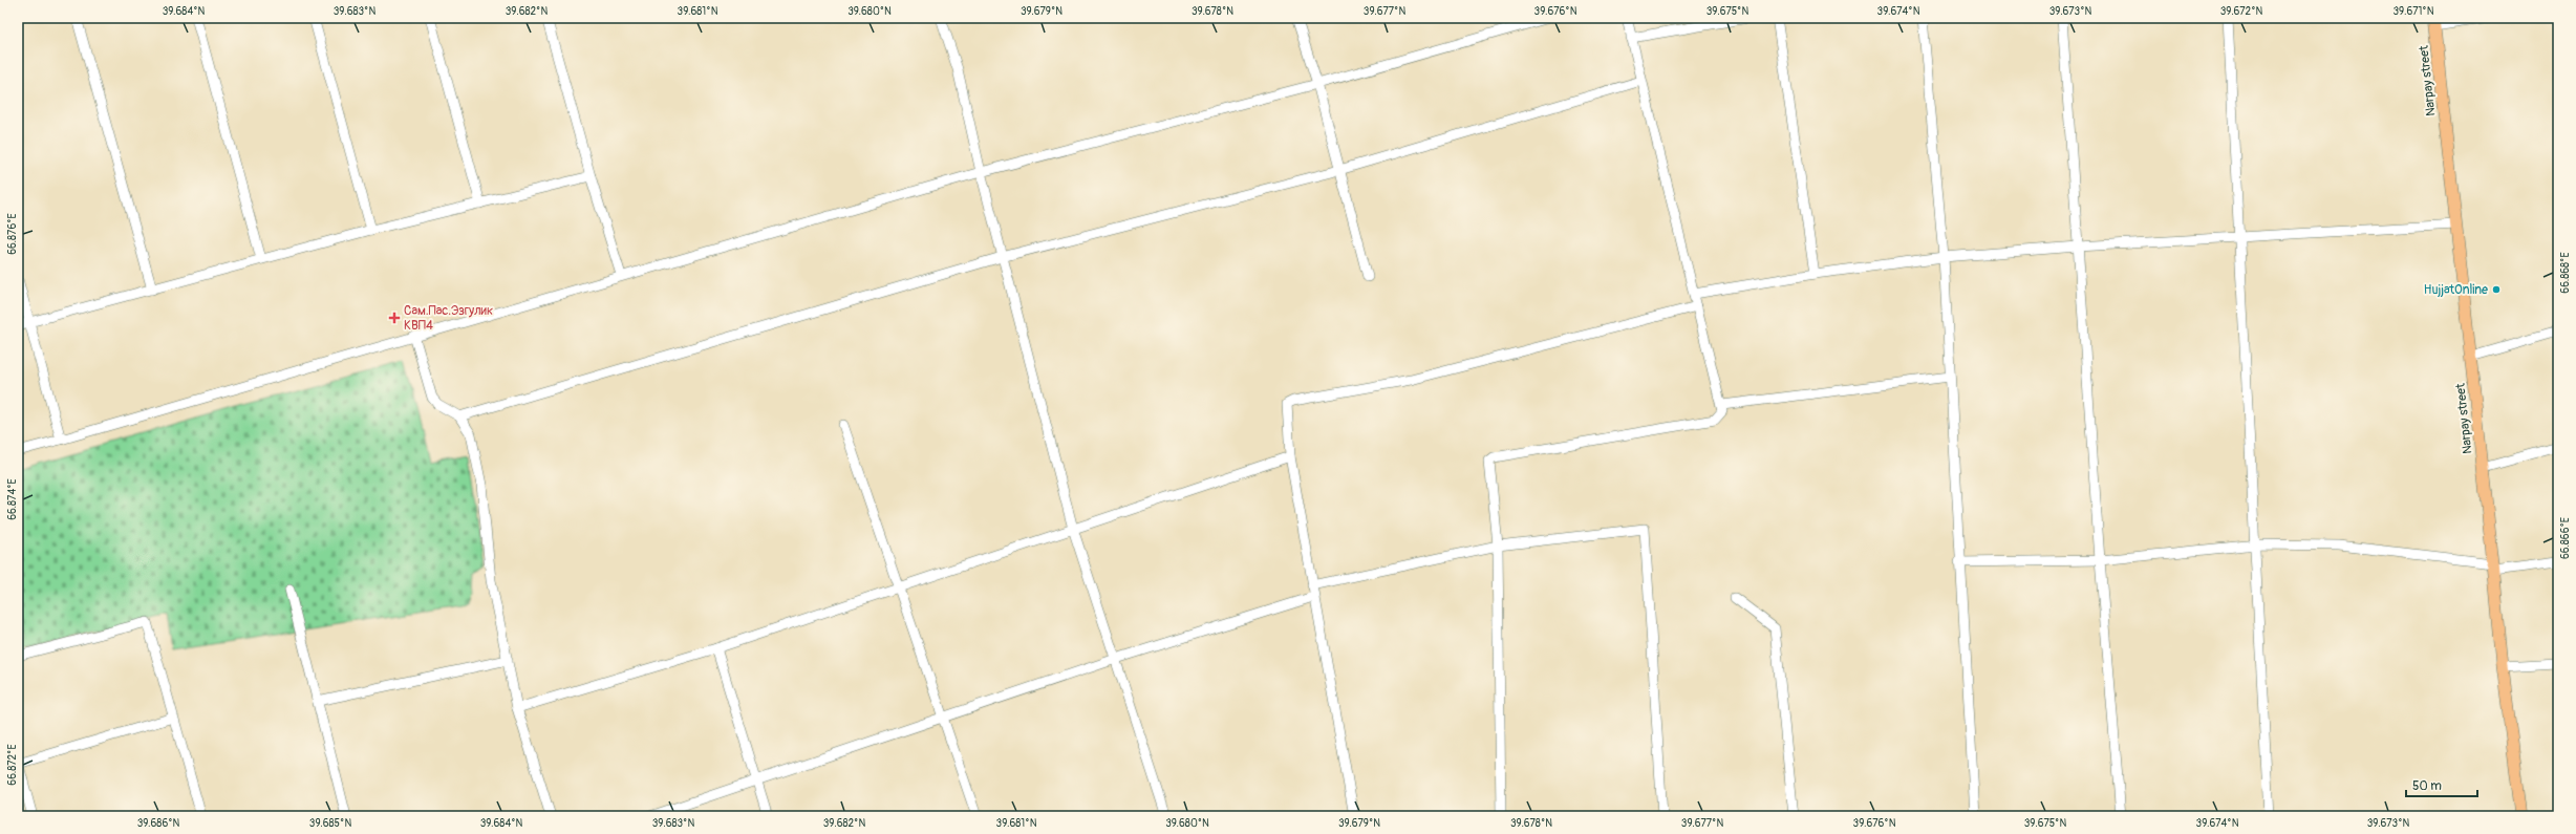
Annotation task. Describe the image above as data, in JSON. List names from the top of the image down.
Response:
{
  "streets": {
    "main road": ["Narpay street"]
  },
  "places": {
    "other": ["HujjatOnline"],
    "health": ["Сам.Пас.Эзгулик КВП4"]
  },
  "scale_bar": "50 m",
  "coordinates": [
    "39.684°N",
    "39.683°N",
    "39.682°N",
    "39.681°N",
    "39.680°N",
    "39.679°N",
    "39.678°N",
    "39.677°N",
    "39.676°N",
    "39.675°N",
    "39.674°N",
    "39.673°N",
    "39.672°N",
    "39.671°N",
    "66.876°E",
    "66.868°E",
    "66.874°E",
    "66.866°E",
    "66.872°E",
    "39.686°N",
    "39.685°N"
  ]
}
